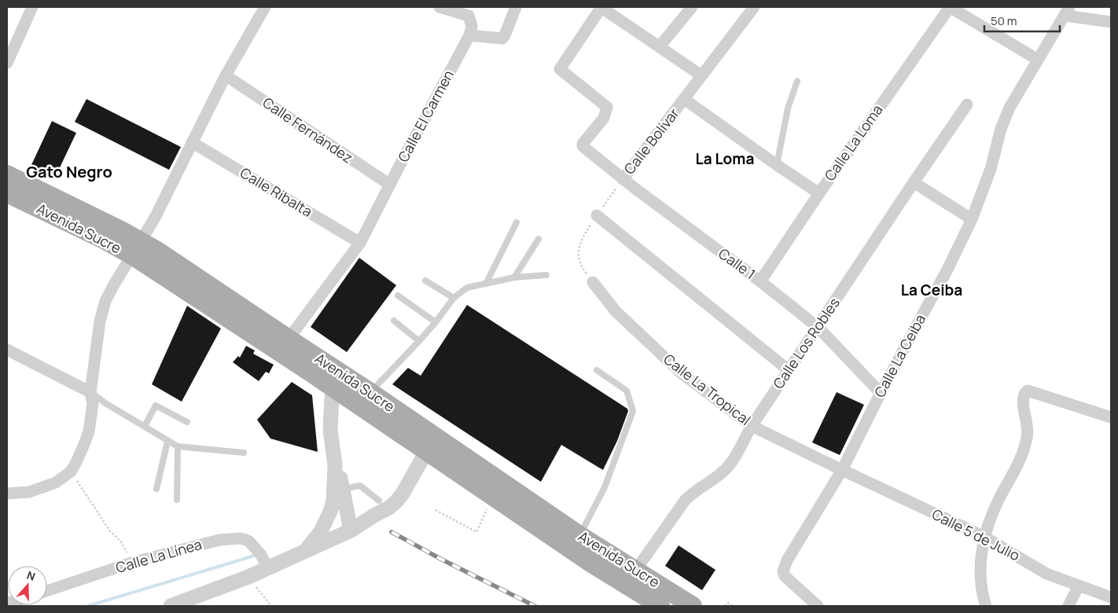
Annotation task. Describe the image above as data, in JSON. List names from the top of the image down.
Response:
{
  "streets": {
    "main road": ["Avenida Sucre"],
    "street": [
      "Calle El Carmen",
      "Calle Fernández",
      "Calle Bolívar",
      "Calle La Loma",
      "Calle Ribalta",
      "Calle 1",
      "Calle Los Robles",
      "Calle La Ceiba",
      "Calle La Tropical",
      "Calle 5 de Julio",
      "Calle La Línea"
    ]
  },
  "crossings": [
    ["Calle El Carmen", "Calle Fernández"],
    ["Calle El Carmen", "Calle Ribalta"],
    ["Calle El Carmen", "Avenida Sucre"],
    ["Calle Bolívar", "Calle 1"],
    ["Calle Bolívar", "Calle La Tropical"],
    ["Calle La Loma", "Calle 1"],
    ["Avenida Sucre", "Calle Los Robles"],
    ["Calle 1", "Calle Los Robles"],
    ["Calle 1", "Calle La Ceiba"],
    ["Calle Los Robles", "Calle La Tropical"],
    ["Calle La Ceiba", "Calle La Tropical"],
    ["Calle La Ceiba", "Calle 5 de Julio"],
    ["Calle La Tropical", "Calle 5 de Julio"]
  ],
  "districts": ["La Loma", "Gato Negro", "La Ceiba"],
  "scale_bar": "50 m",
  "north": "top"
}
